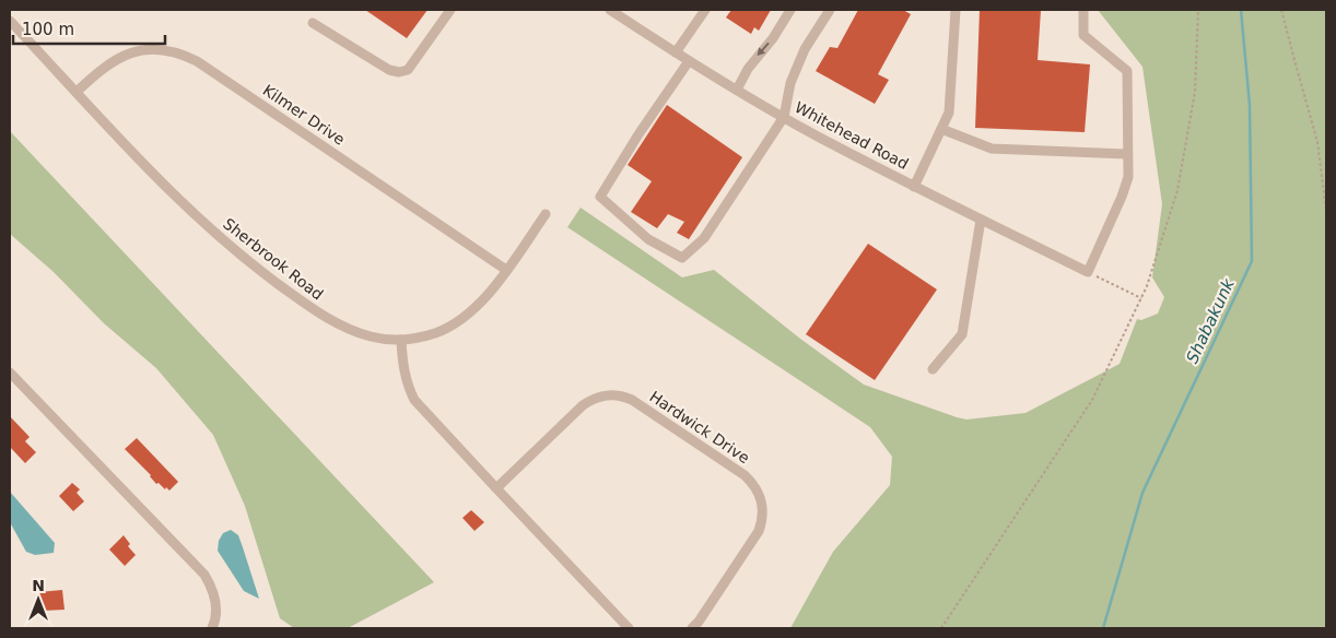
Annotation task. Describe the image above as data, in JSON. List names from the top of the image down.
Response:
{
  "streets": {
    "street": [
      "Kilmer Drive",
      "Whitehead Road",
      "Sherbrook Road",
      "Hardwick Drive"
    ]
  },
  "crossings": [
    ["Kilmer Drive", "Sherbrook Road"]
  ],
  "water": ["Shabakunk"],
  "scale_bar": "100 m",
  "north": "top"
}
